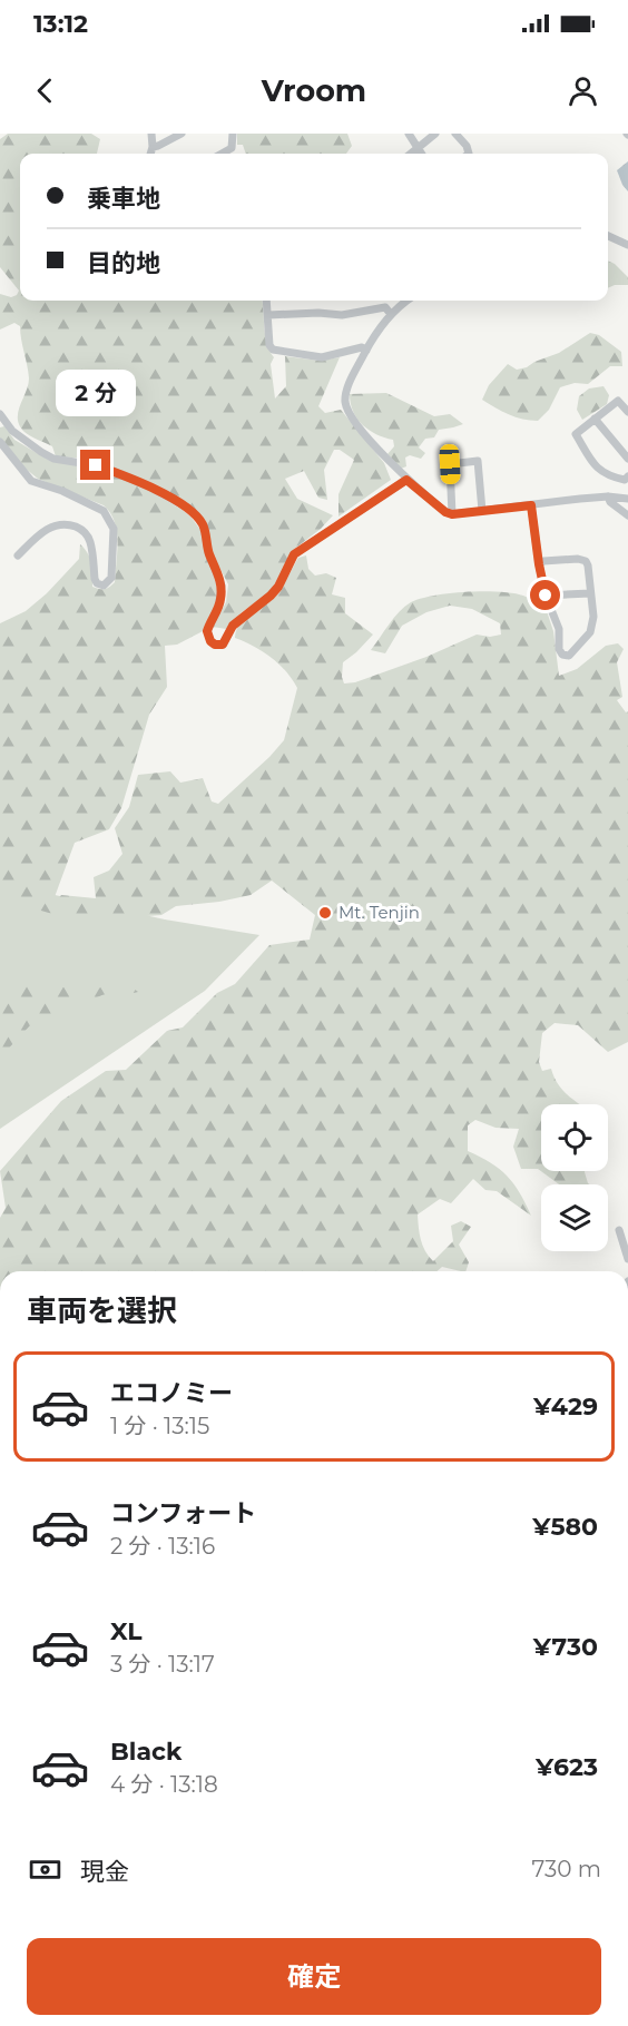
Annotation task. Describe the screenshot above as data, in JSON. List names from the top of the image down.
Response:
{
  "places": ["Mt. Tenjin"],
  "page": {
    "status": "13:12",
    "header": "Vroom",
    "banner": ["乗車地", "目的地"],
    "bubble": "2 分",
    "heading": "車両を選択",
    "list": [
      {
        "name": "エコノミー",
        "note": "1 分 · 13:15",
        "value": "¥429"
      },
      {
        "name": "コンフォート",
        "note": "2 分 · 13:16",
        "value": "¥580"
      },
      {
        "name": "XL",
        "note": "3 分 · 13:17",
        "value": "¥730"
      },
      {
        "name": "Black",
        "note": "4 分 · 13:18",
        "value": "¥623"
      }
    ],
    "pay": ["現金", "730 m"],
    "buttons": "確定"
  }
}
